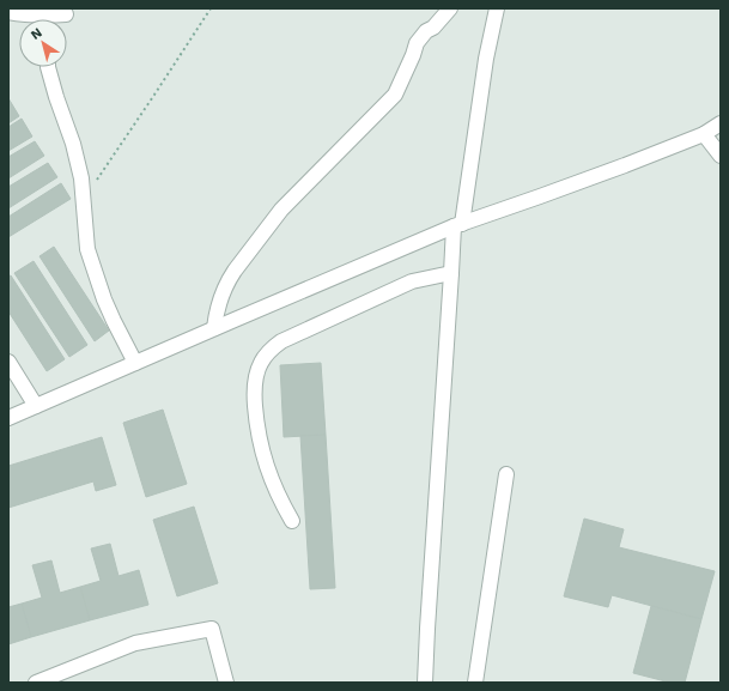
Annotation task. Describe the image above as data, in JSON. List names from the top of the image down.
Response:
{
  "north": "top left"
}
